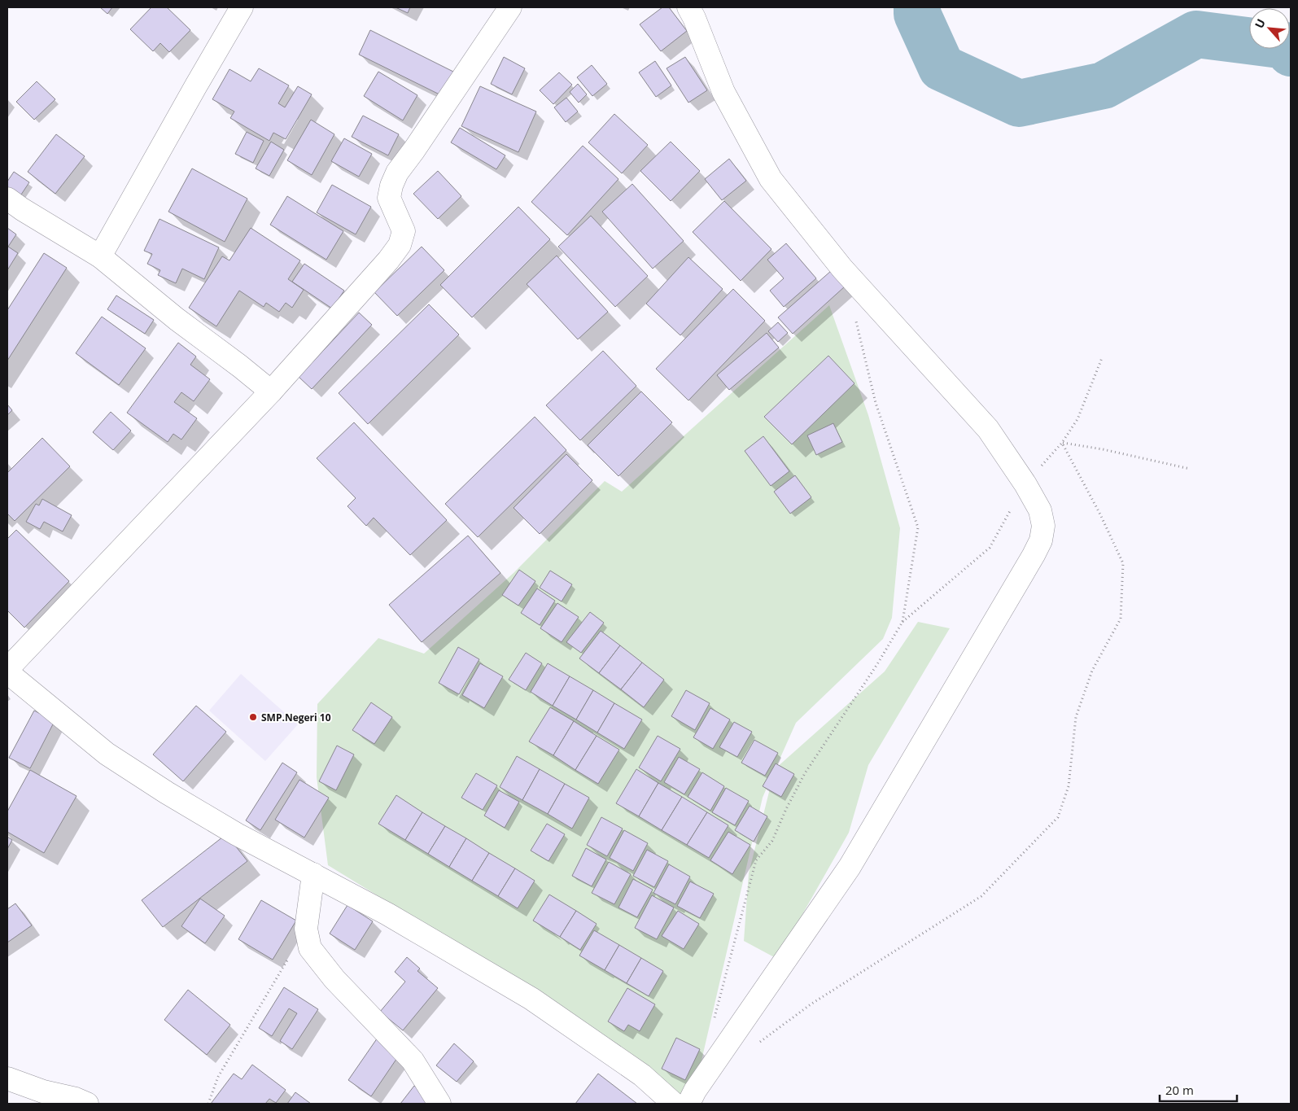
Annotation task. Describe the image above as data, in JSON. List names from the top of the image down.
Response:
{
  "places": ["SMP.Negeri 10"],
  "scale_bar": "20 m",
  "north": "top left"
}
